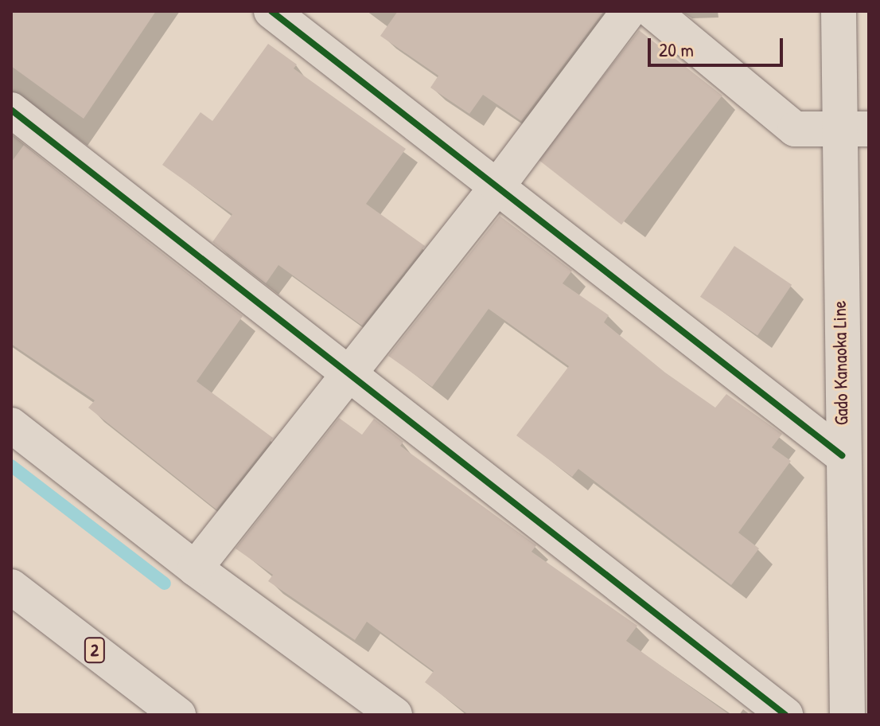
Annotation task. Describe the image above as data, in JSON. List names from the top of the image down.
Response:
{
  "streets": {
    "street": ["Gado Kanaoka Line", "2"]
  },
  "scale_bar": "20 m"
}
